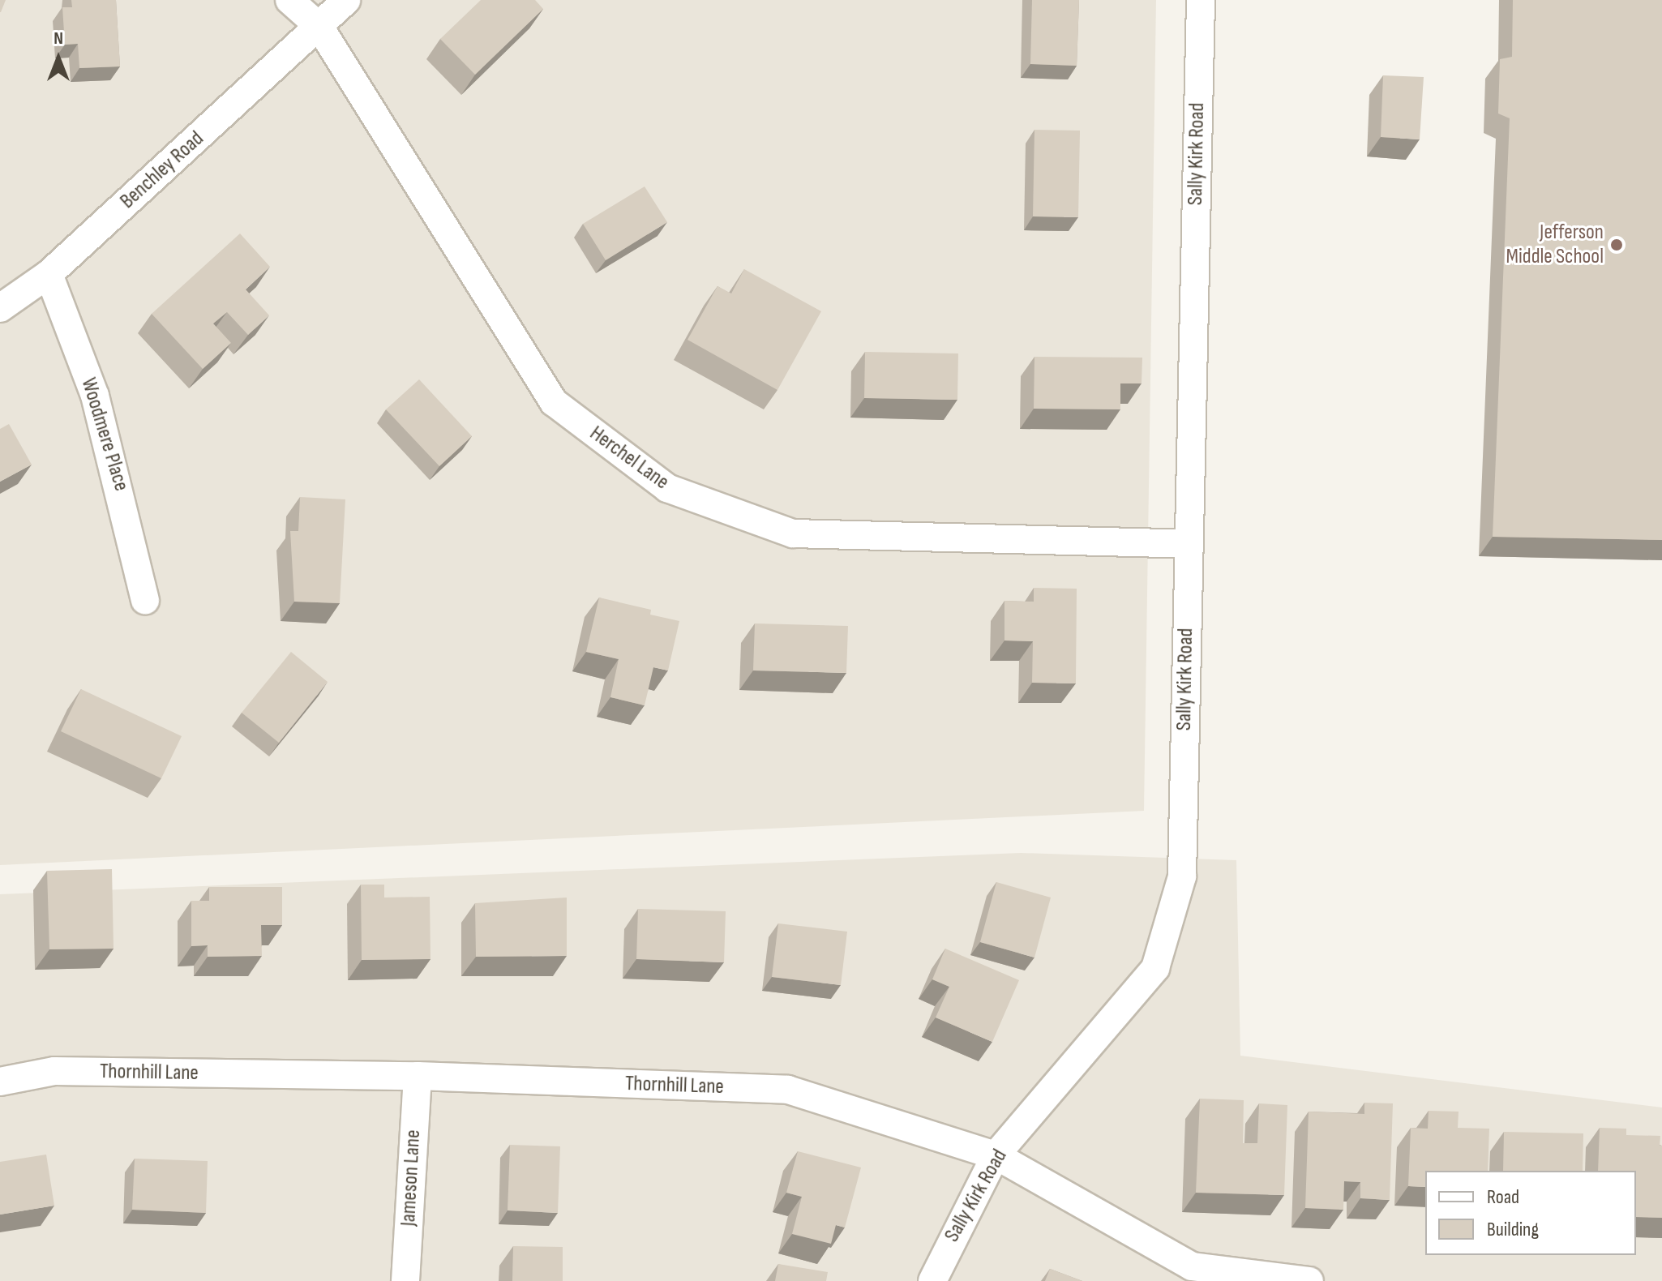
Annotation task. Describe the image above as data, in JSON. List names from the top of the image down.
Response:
{
  "streets": {
    "street": [
      "Sally Kirk Road",
      "Benchley Road",
      "Woodmere Place",
      "Herchel Lane",
      "Thornhill Lane",
      "Jameson Lane"
    ]
  },
  "crossings": [
    ["Sally Kirk Road", "Herchel Lane"],
    ["Sally Kirk Road", "Thornhill Lane"],
    ["Benchley Road", "Woodmere Place"],
    ["Benchley Road", "Herchel Lane"],
    ["Thornhill Lane", "Jameson Lane"]
  ],
  "places": ["Jefferson Middle School"],
  "legend": ["Road", "Building"],
  "north": "top"
}
